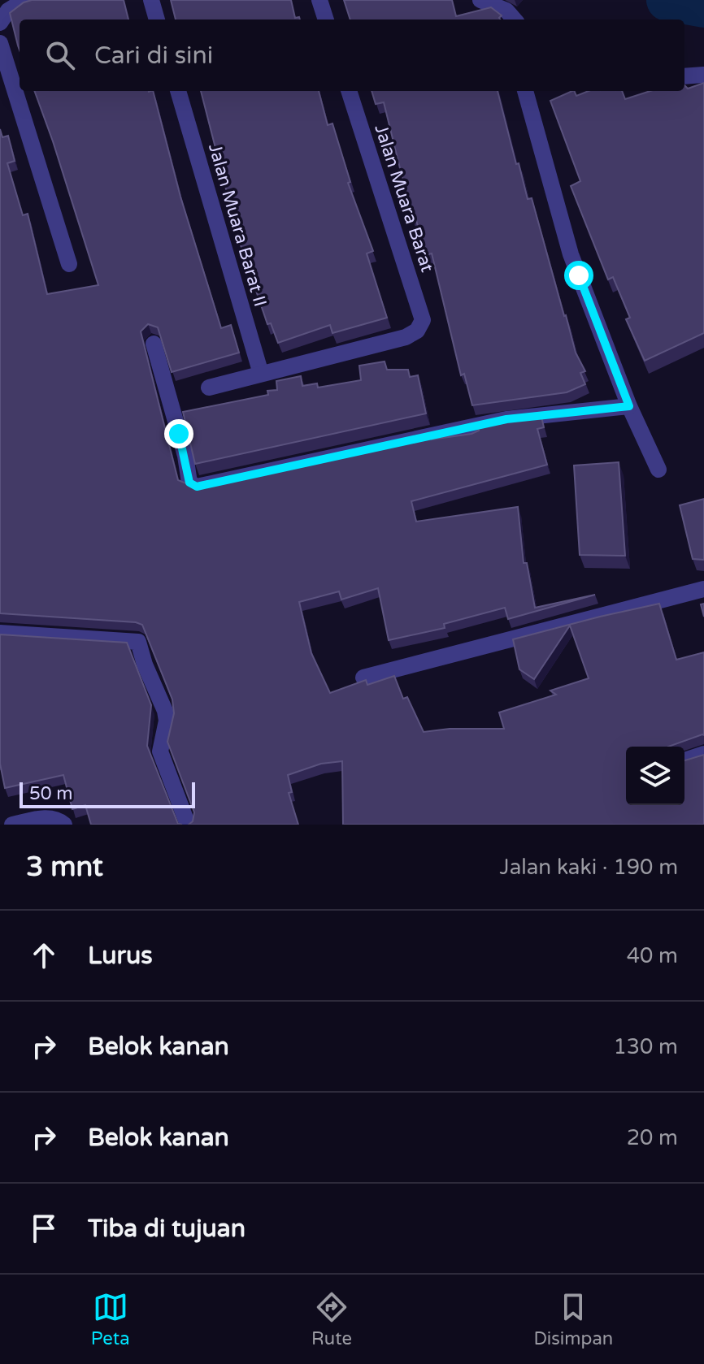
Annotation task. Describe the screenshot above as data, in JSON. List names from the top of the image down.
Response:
{
  "streets": {
    "street": ["Jalan Muara Barat", "Jalan Muara Barat II"]
  },
  "crossings": [
    ["Jalan Muara Barat", "Jalan Muara Barat II"]
  ],
  "scale_bar": "50 m",
  "page": {
    "search": "Cari di sini",
    "scale": "50 m",
    "heading": ["3 mnt", "Jalan kaki · 190 m"],
    "list": [
      ["Lurus", "40 m"],
      ["Belok kanan", "130 m"],
      ["Belok kanan", "20 m"],
      "Tiba di tujuan"
    ],
    "nav": ["Peta", "Rute", "Disimpan"]
  }
}
